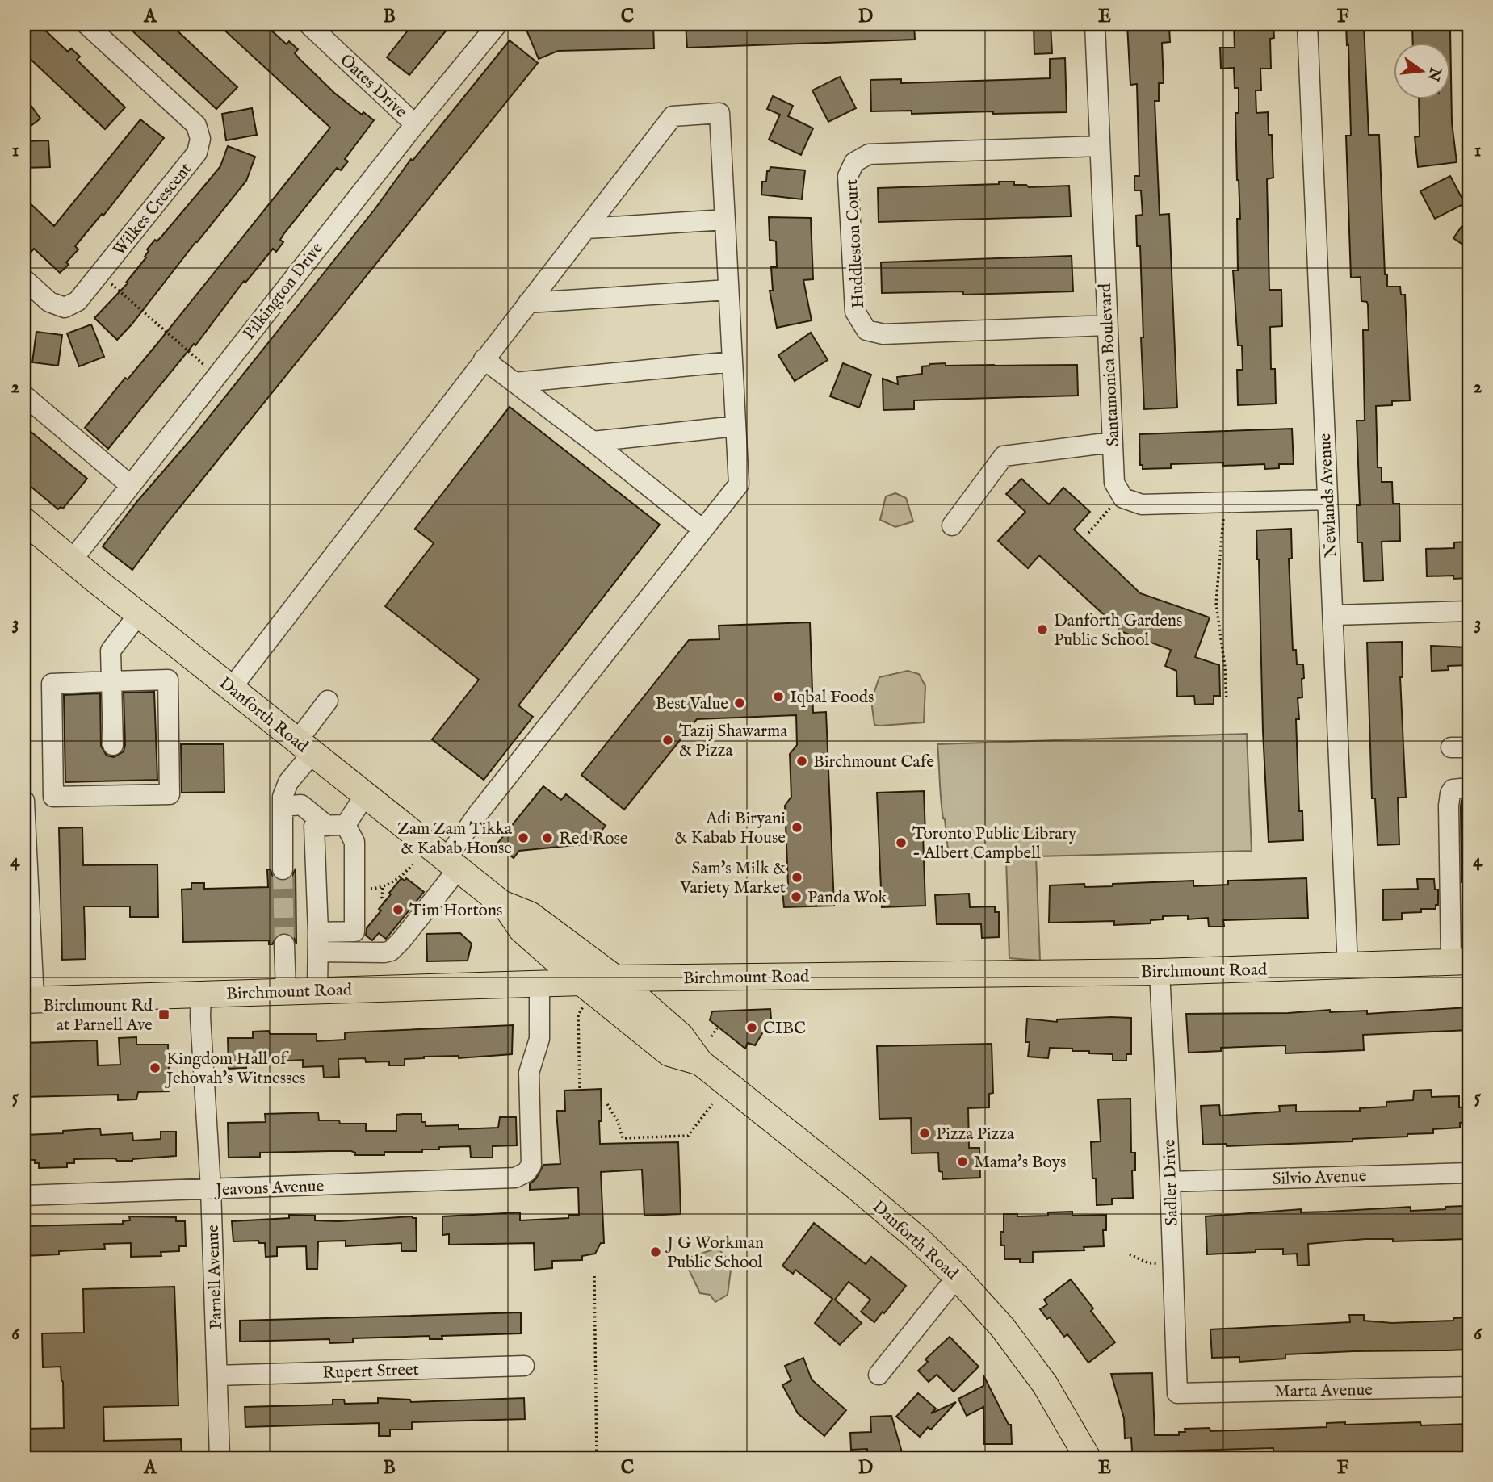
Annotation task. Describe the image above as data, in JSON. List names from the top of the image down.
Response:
{
  "streets": {
    "main road": ["Danforth Road", "Birchmount Road"],
    "street": [
      "Oates Drive",
      "Wilkes Crescent",
      "Huddleston Court",
      "Pilkington Drive",
      "Santamonica Boulevard",
      "Newlands Avenue",
      "Silvio Avenue",
      "Sadler Drive",
      "Jeavons Avenue",
      "Parnell Avenue",
      "Rupert Street",
      "Marta Avenue"
    ]
  },
  "crossings": [
    ["Oates Drive", "Pilkington Drive"],
    ["Huddleston Court", "Santamonica Boulevard"],
    ["Pilkington Drive", "Danforth Road"],
    ["Newlands Avenue", "Birchmount Road"],
    ["Danforth Road", "Birchmount Road"],
    ["Birchmount Road", "Sadler Drive"],
    ["Birchmount Road", "Jeavons Avenue"],
    ["Birchmount Road", "Parnell Avenue"],
    ["Silvio Avenue", "Sadler Drive"],
    ["Sadler Drive", "Marta Avenue"],
    ["Jeavons Avenue", "Parnell Avenue"],
    ["Parnell Avenue", "Rupert Street"]
  ],
  "places": {
    "other": [
      "Danforth Gardens Public School",
      "Iqbal Foods",
      "Best Value",
      "Tazij Shawarma & Pizza",
      "Birchmount Cafe",
      "Adi Biryani & Kabab House",
      "Zam Zam Tikka & Kabab House",
      "Red Rose",
      "Toronto Public Library - Albert Campbell",
      "Sam's Milk & Variety Market",
      "Panda Wok",
      "Tim Hortons",
      "CIBC",
      "Kingdom Hall of Jehovah's Witnesses",
      "Pizza Pizza",
      "Mama's Boys",
      "J G Workman Public School"
    ],
    "transit": ["Birchmount Rd at Parnell Ave"]
  },
  "north": "right",
  "grid": {
    "columns": [
      "A",
      "B",
      "C",
      "D",
      "E",
      "F"
    ],
    "rows": [
      "1",
      "2",
      "3",
      "4",
      "5",
      "6"
    ]
  }
}
